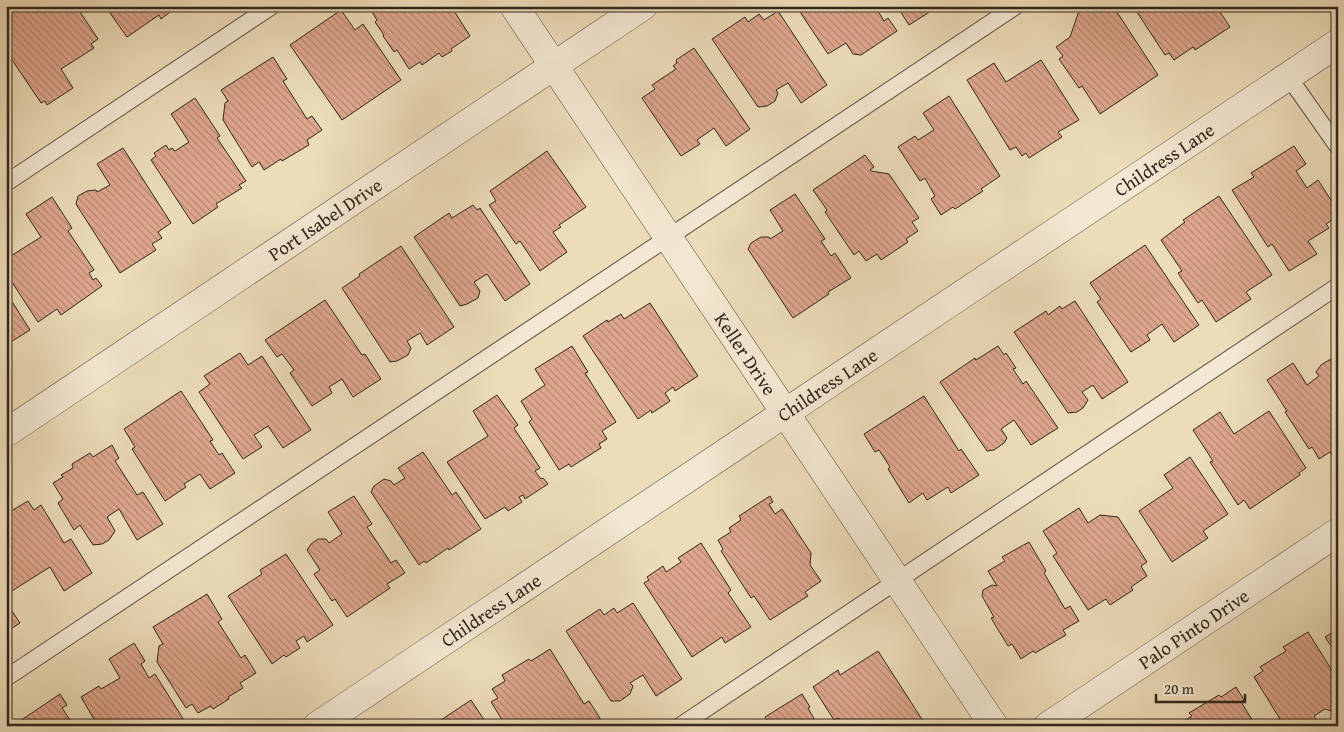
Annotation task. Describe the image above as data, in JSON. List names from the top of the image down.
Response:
{
  "streets": {
    "street": [
      "Childress Lane",
      "Port Isabel Drive",
      "Keller Drive",
      "Palo Pinto Drive"
    ]
  },
  "crossings": [
    ["Childress Lane", "Keller Drive"],
    ["Port Isabel Drive", "Keller Drive"]
  ],
  "scale_bar": "20 m"
}
